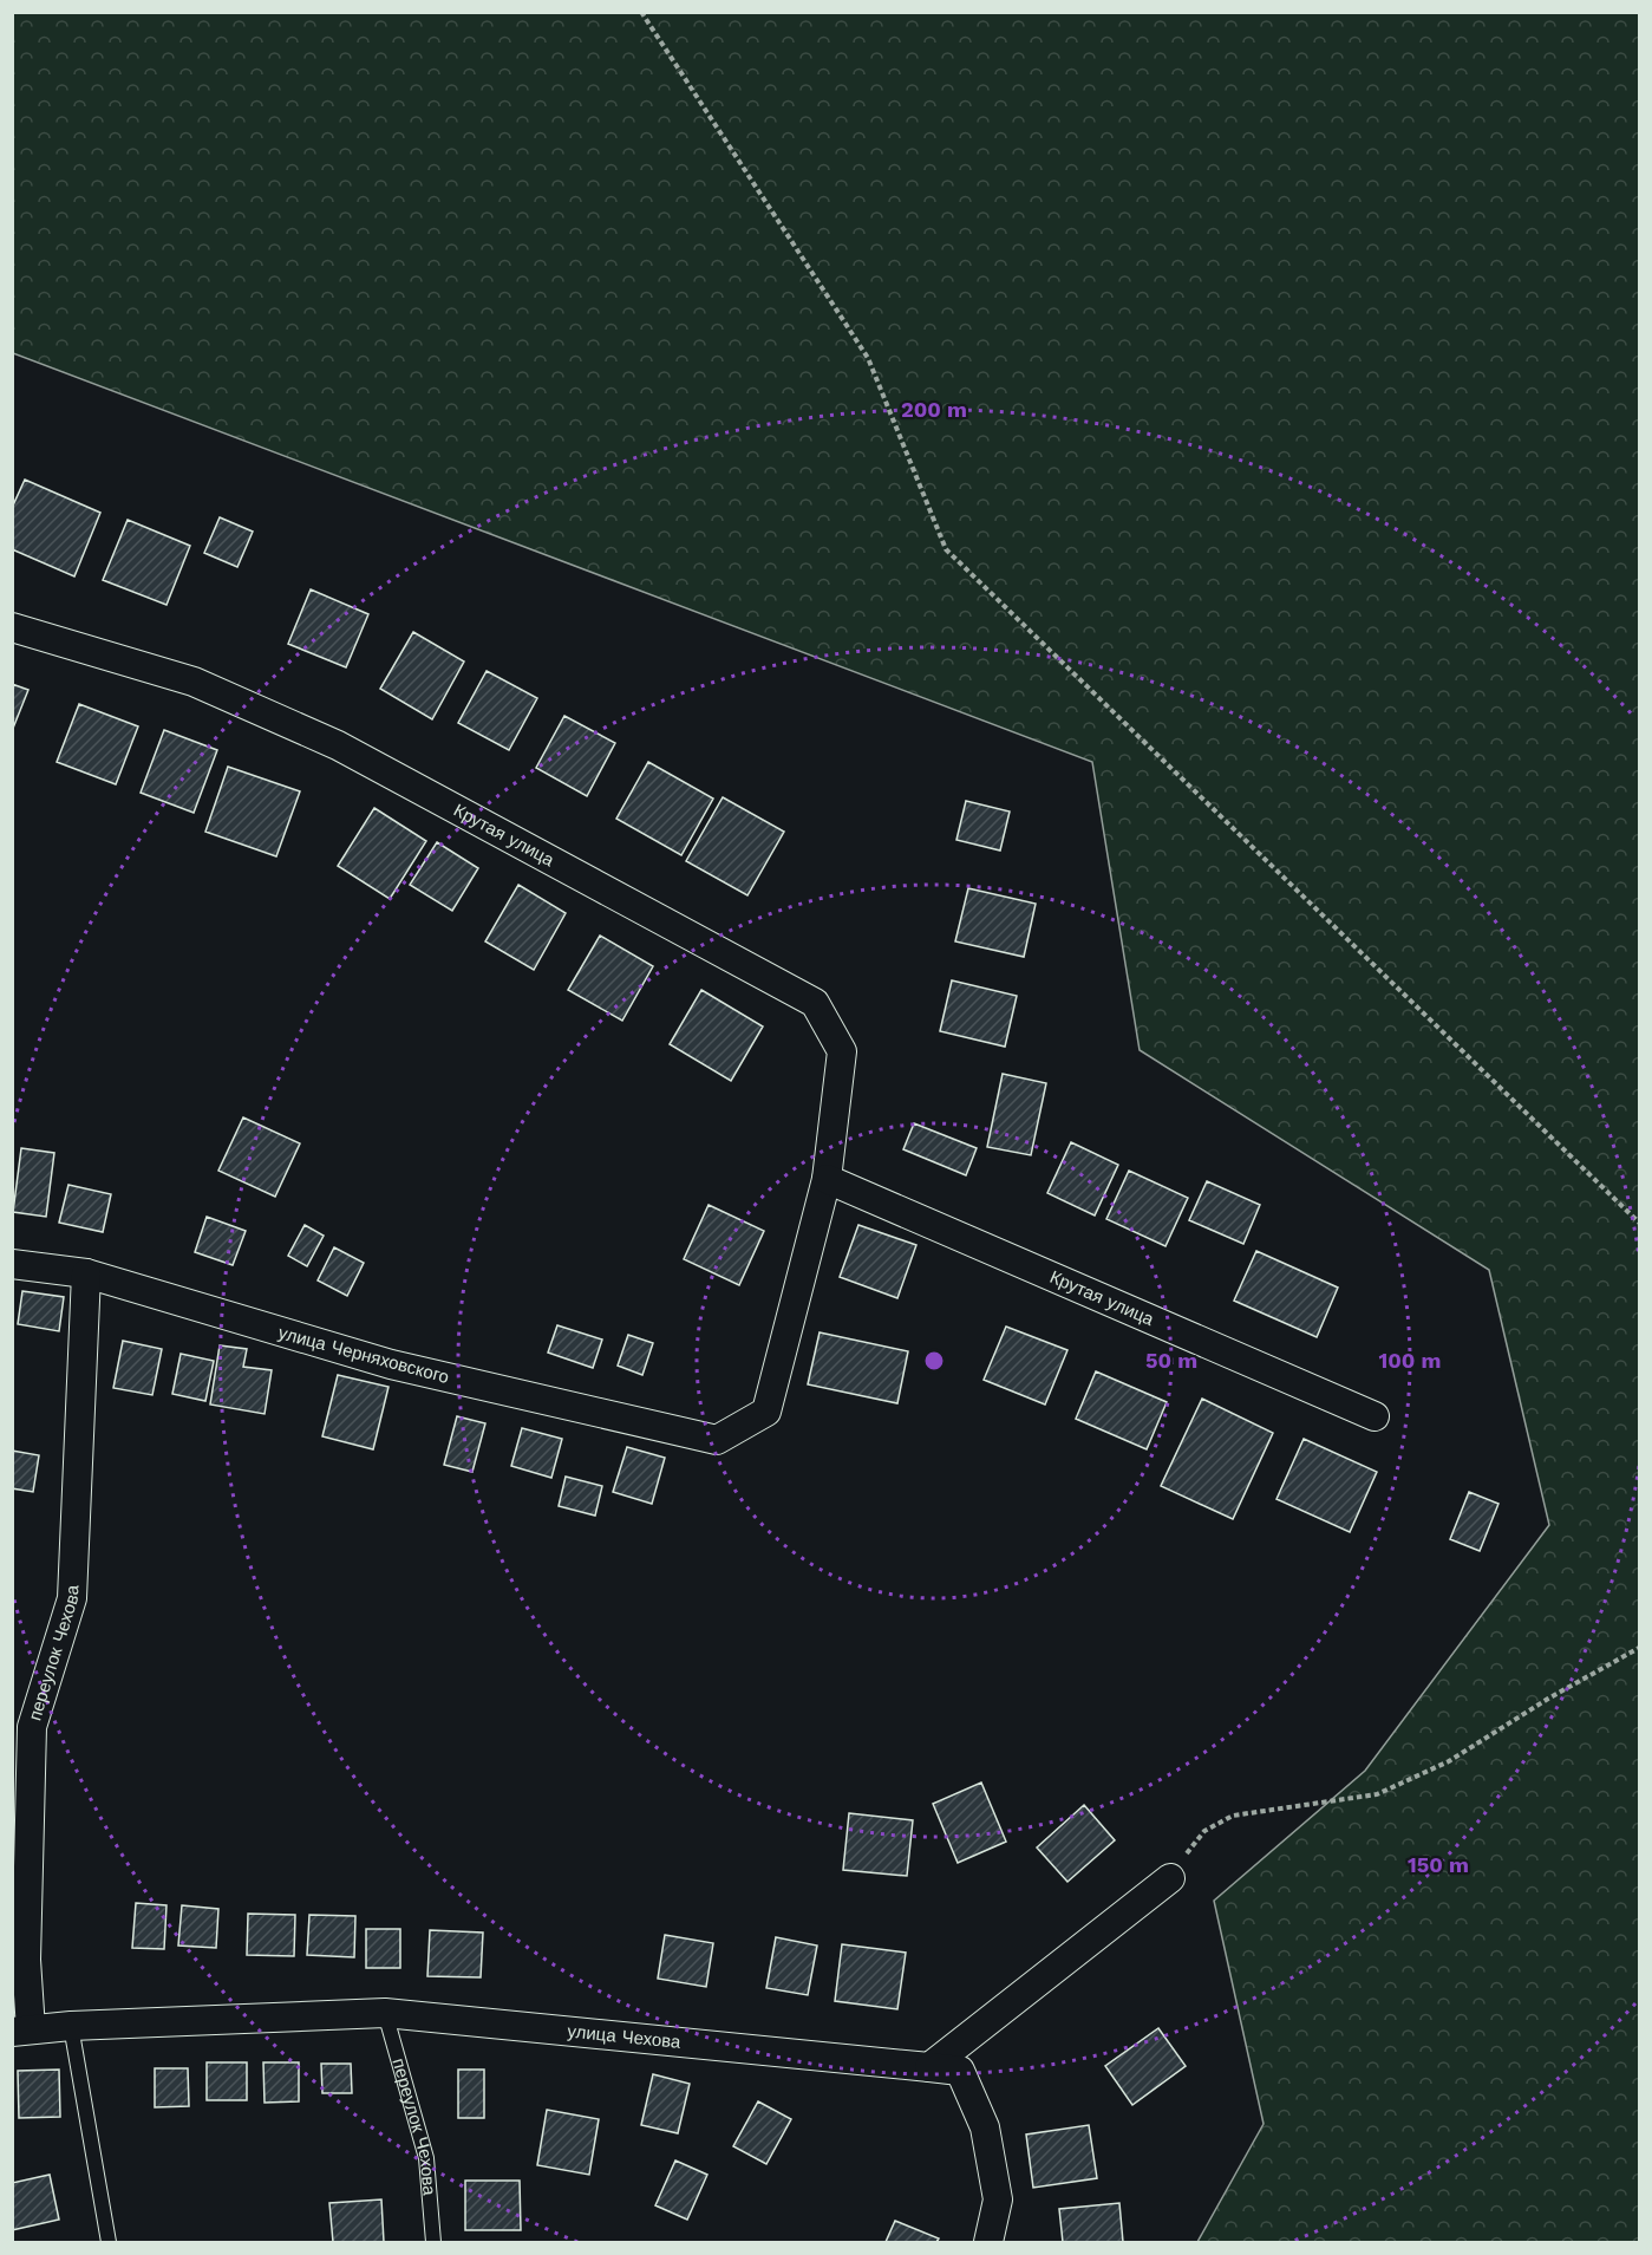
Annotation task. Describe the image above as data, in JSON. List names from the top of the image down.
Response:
{
  "streets": {
    "street": [
      "Крутая улица",
      "улица Черняховского",
      "переулок Чехова",
      "улица Чехова"
    ]
  },
  "crossings": [
    ["Крутая улица", "улица Черняховского"],
    ["улица Черняховского", "переулок Чехова"],
    ["переулок Чехова", "улица Чехова"]
  ],
  "rings": [
    "200 m",
    "50 m",
    "100 m",
    "150 m"
  ]
}
